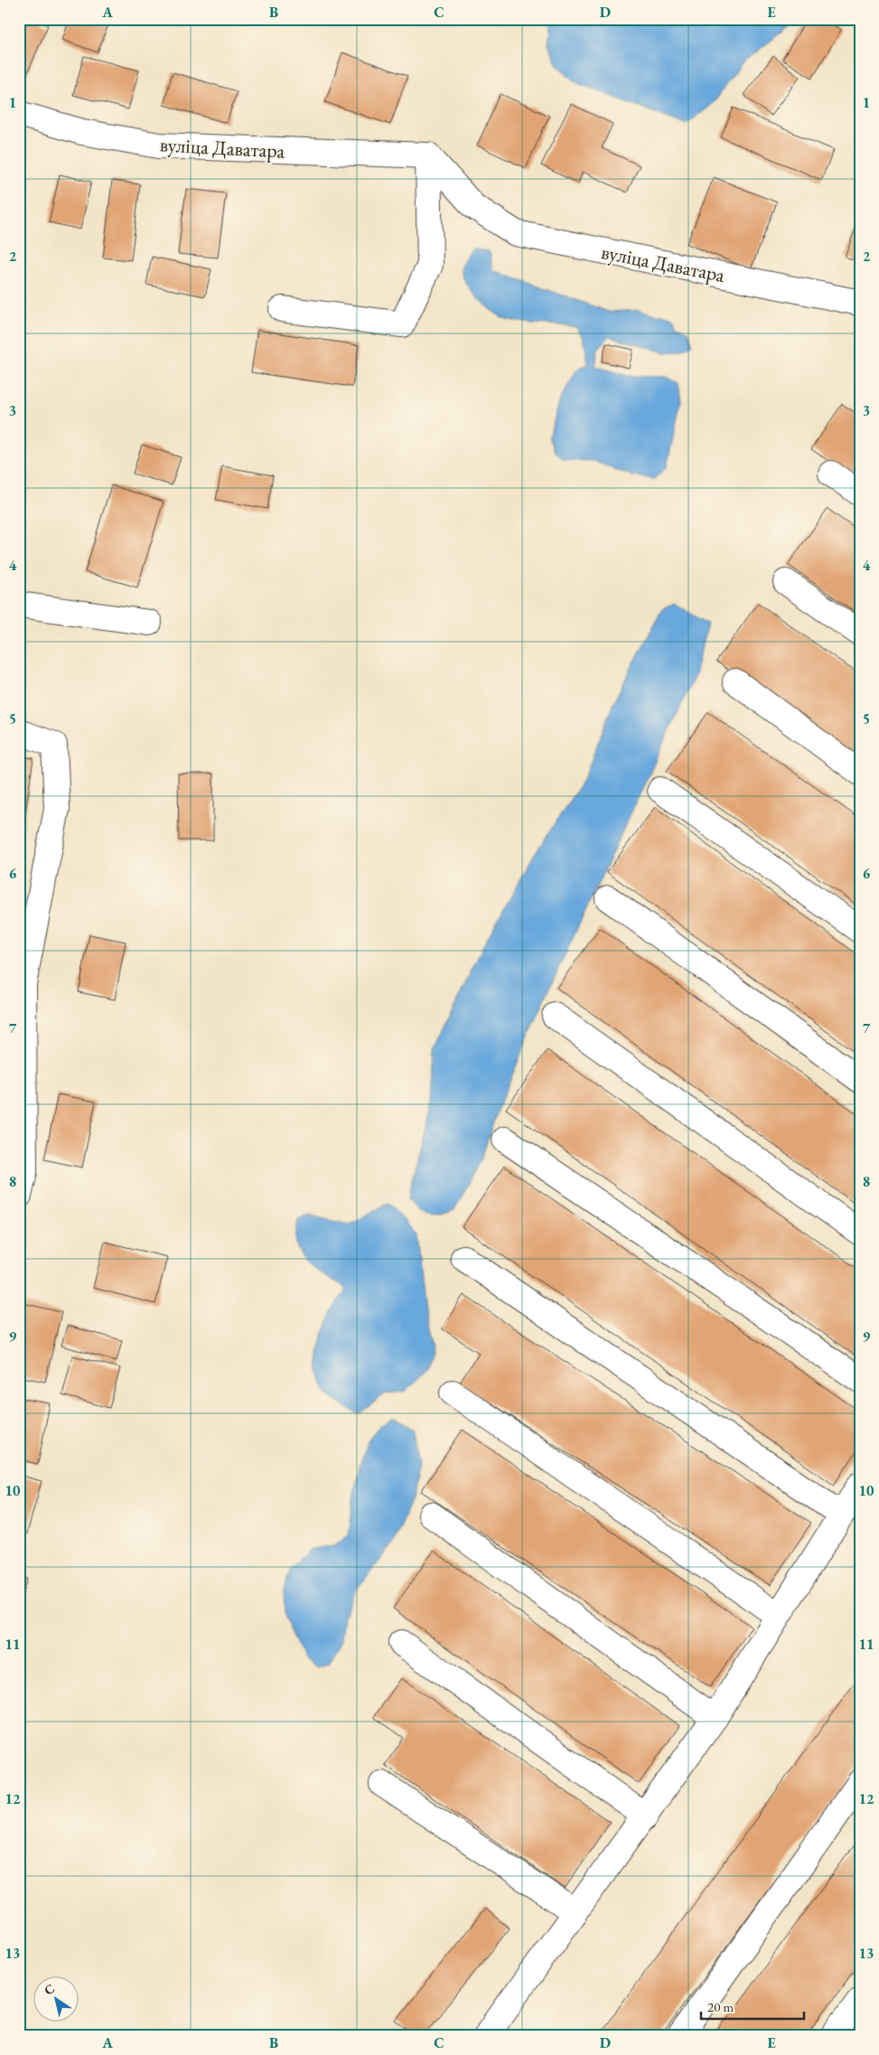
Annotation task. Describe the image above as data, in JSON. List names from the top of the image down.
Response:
{
  "streets": {
    "street": ["вуліца Даватара"]
  },
  "scale_bar": "20 m",
  "north": "top left",
  "grid": {
    "columns": [
      "A",
      "B",
      "C",
      "D",
      "E"
    ],
    "rows": [
      "1",
      "2",
      "3",
      "4",
      "5",
      "6",
      "7",
      "8",
      "9",
      "10",
      "11",
      "12",
      "13"
    ]
  }
}
